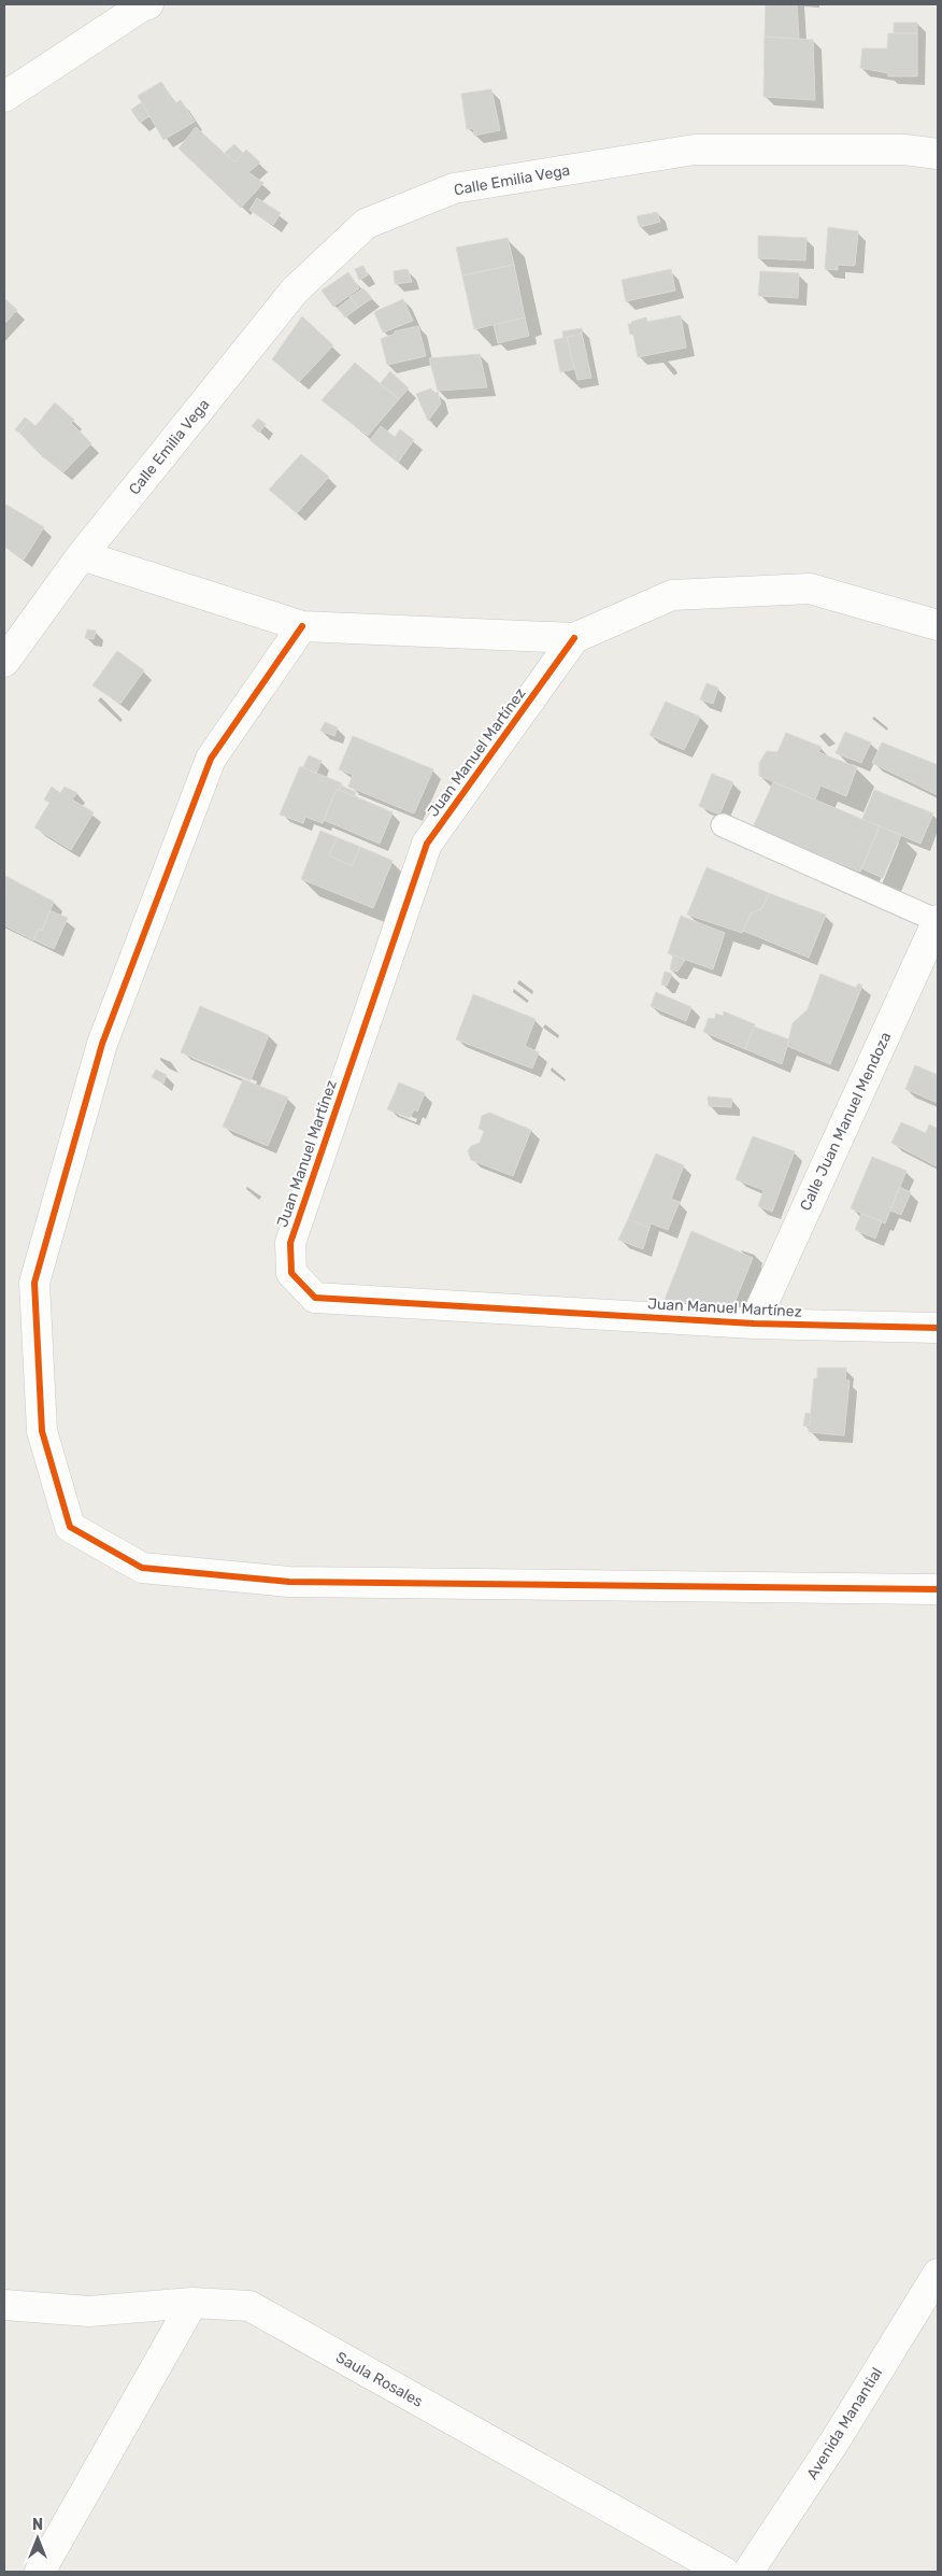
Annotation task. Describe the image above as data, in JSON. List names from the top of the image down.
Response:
{
  "streets": {
    "street": [
      "Calle Emilia Vega",
      "Juan Manuel Martínez",
      "Calle Juan Manuel Mendoza",
      "Saula Rosales",
      "Avenida Manantial"
    ]
  },
  "crossings": [
    ["Juan Manuel Martínez", "Calle Juan Manuel Mendoza"]
  ],
  "north": "top"
}
